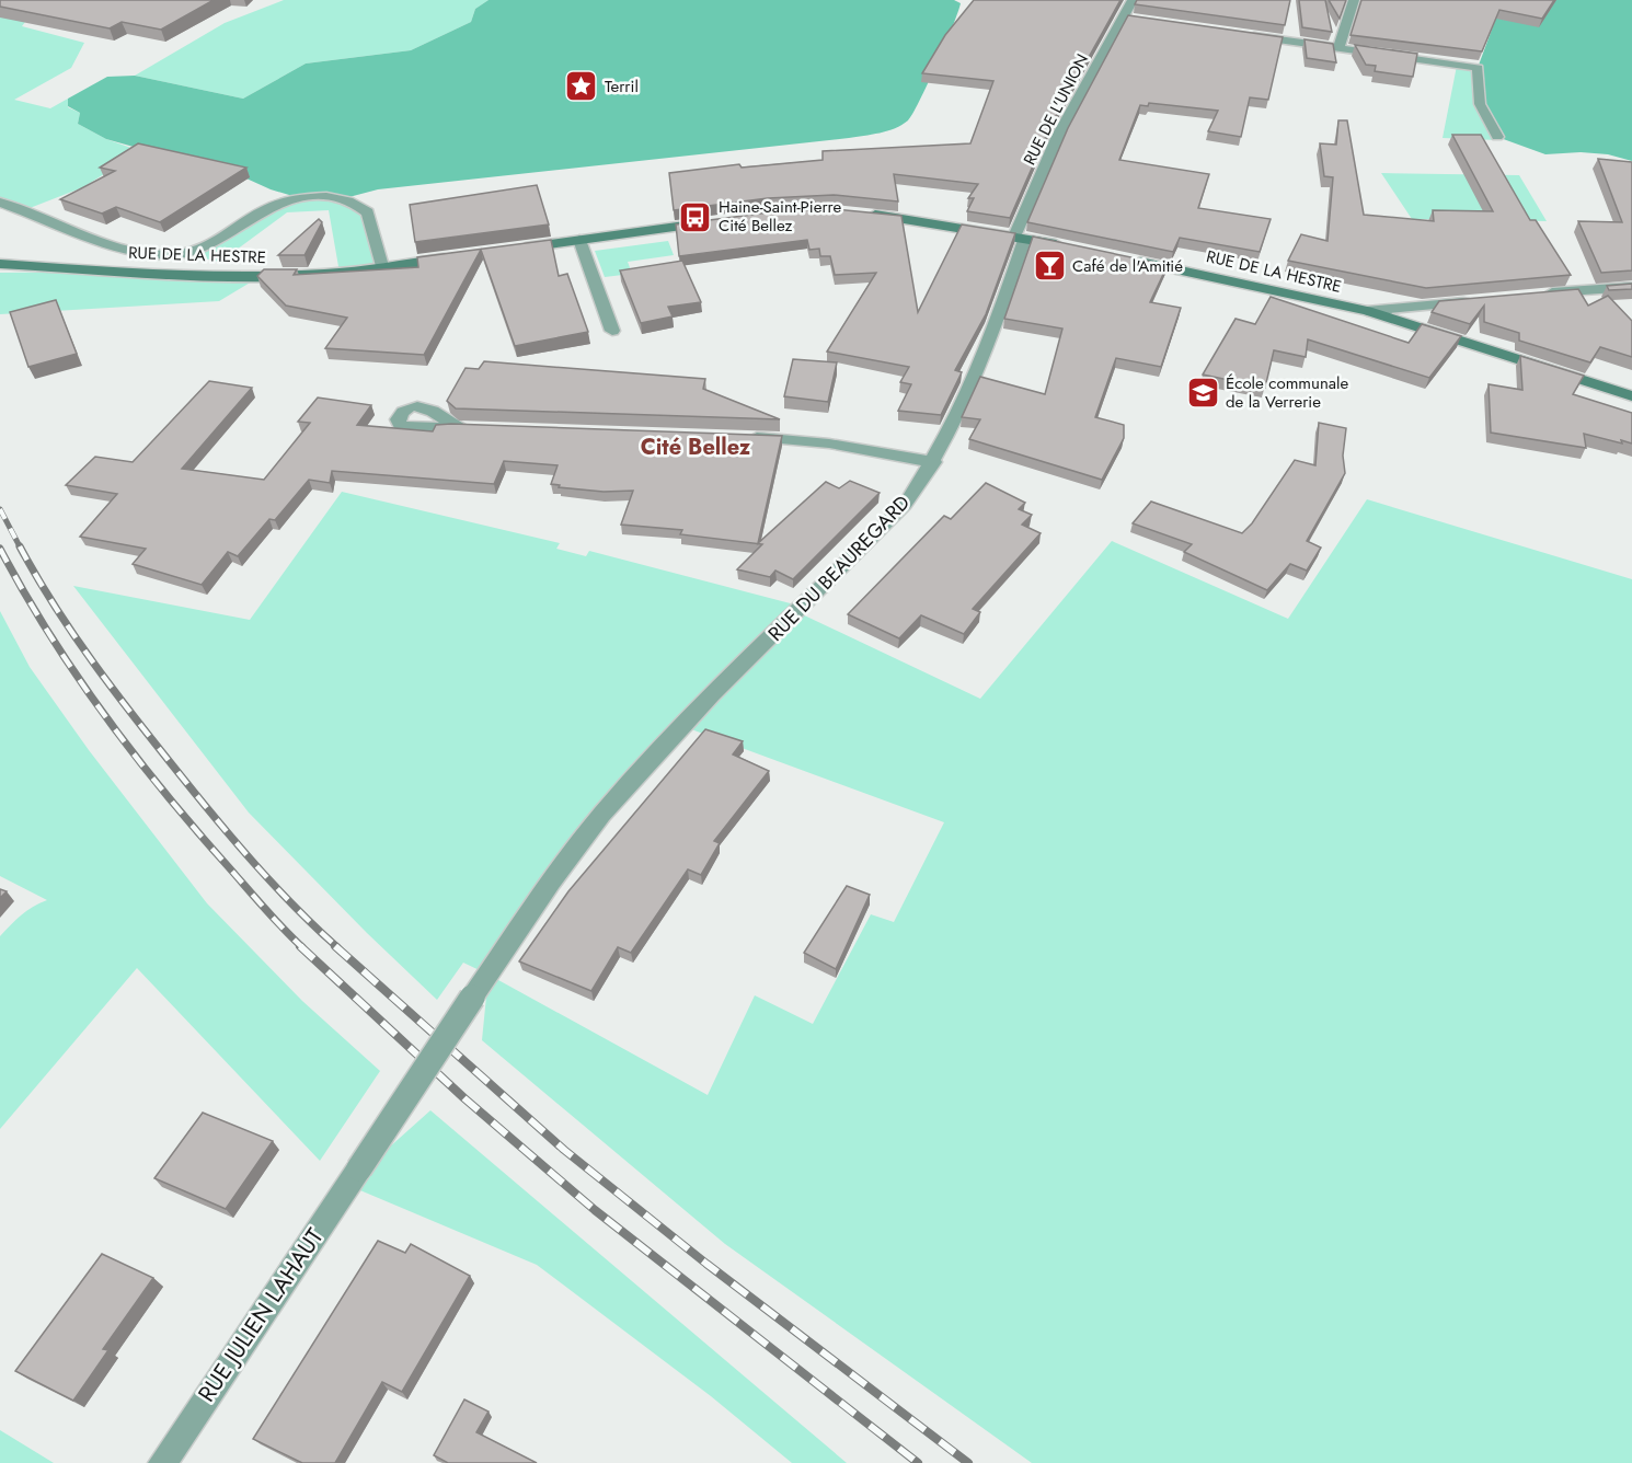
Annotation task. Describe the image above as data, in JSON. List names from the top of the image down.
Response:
{
  "streets": {
    "street": [
      "RUE DE L'UNION",
      "RUE DE LA HESTRE",
      "RUE DU BEAUREGARD",
      "RUE JULIEN LAHAUT"
    ]
  },
  "crossings": [
    ["RUE DE L'UNION", "RUE DU BEAUREGARD"],
    ["RUE DU BEAUREGARD", "RUE JULIEN LAHAUT"]
  ],
  "districts": ["Cité Bellez"],
  "places": {
    "place": ["Terril"],
    "bus stop": ["Haine-Saint-Pierre Cité Bellez"],
    "bar": ["Café de l'Amitié"],
    "school or university": ["École communale de la Verrerie"]
  }
}
